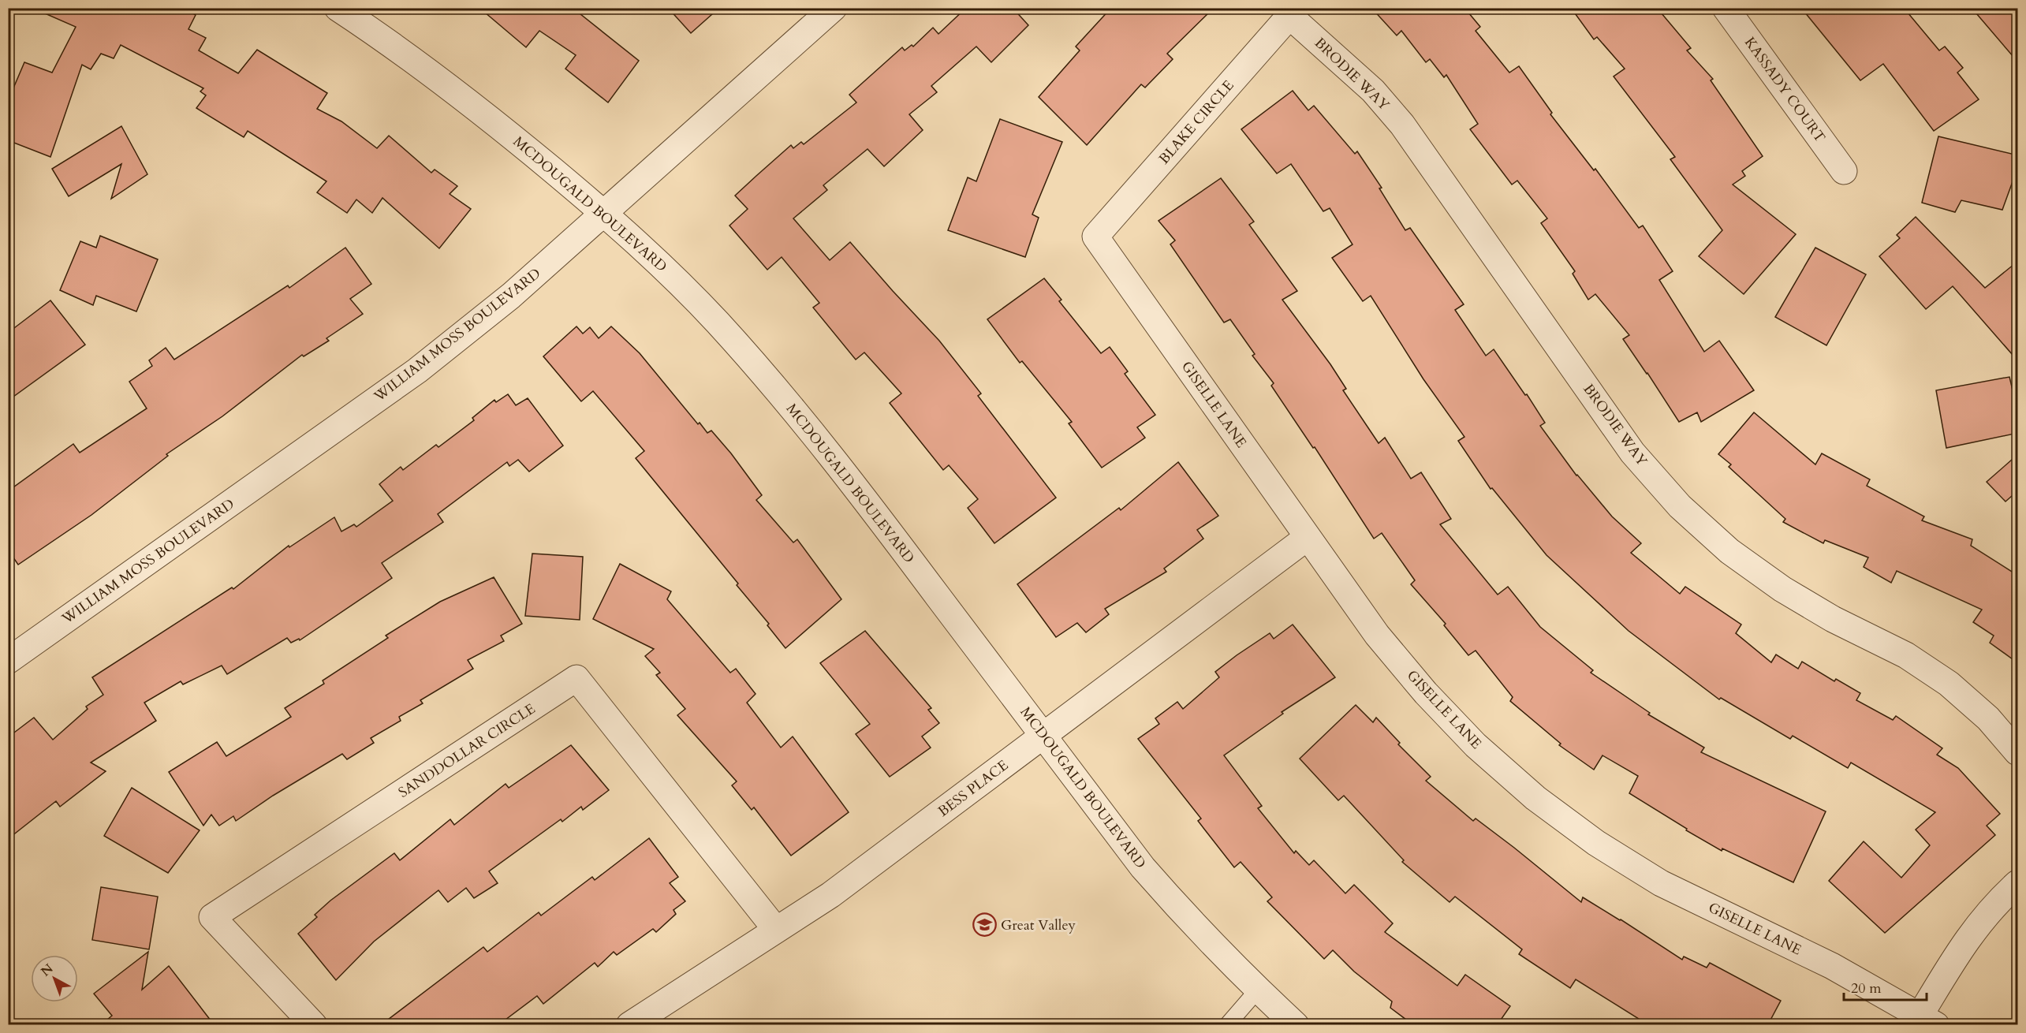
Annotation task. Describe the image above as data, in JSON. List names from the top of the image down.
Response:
{
  "streets": {
    "street": [
      "BRODIE WAY",
      "KASSADY COURT",
      "BLAKE CIRCLE",
      "MCDOUGALD BOULEVARD",
      "WILLIAM MOSS BOULEVARD",
      "GISELLE LANE",
      "SANDDOLLAR CIRCLE",
      "BESS PLACE"
    ]
  },
  "crossings": [
    ["BRODIE WAY", "BLAKE CIRCLE"],
    ["BLAKE CIRCLE", "GISELLE LANE"],
    ["MCDOUGALD BOULEVARD", "WILLIAM MOSS BOULEVARD"],
    ["MCDOUGALD BOULEVARD", "BESS PLACE"],
    ["GISELLE LANE", "BESS PLACE"],
    ["SANDDOLLAR CIRCLE", "BESS PLACE"]
  ],
  "places": {
    "school or university": ["Great Valley"]
  },
  "scale_bar": "20 m",
  "north": "top left"
}
